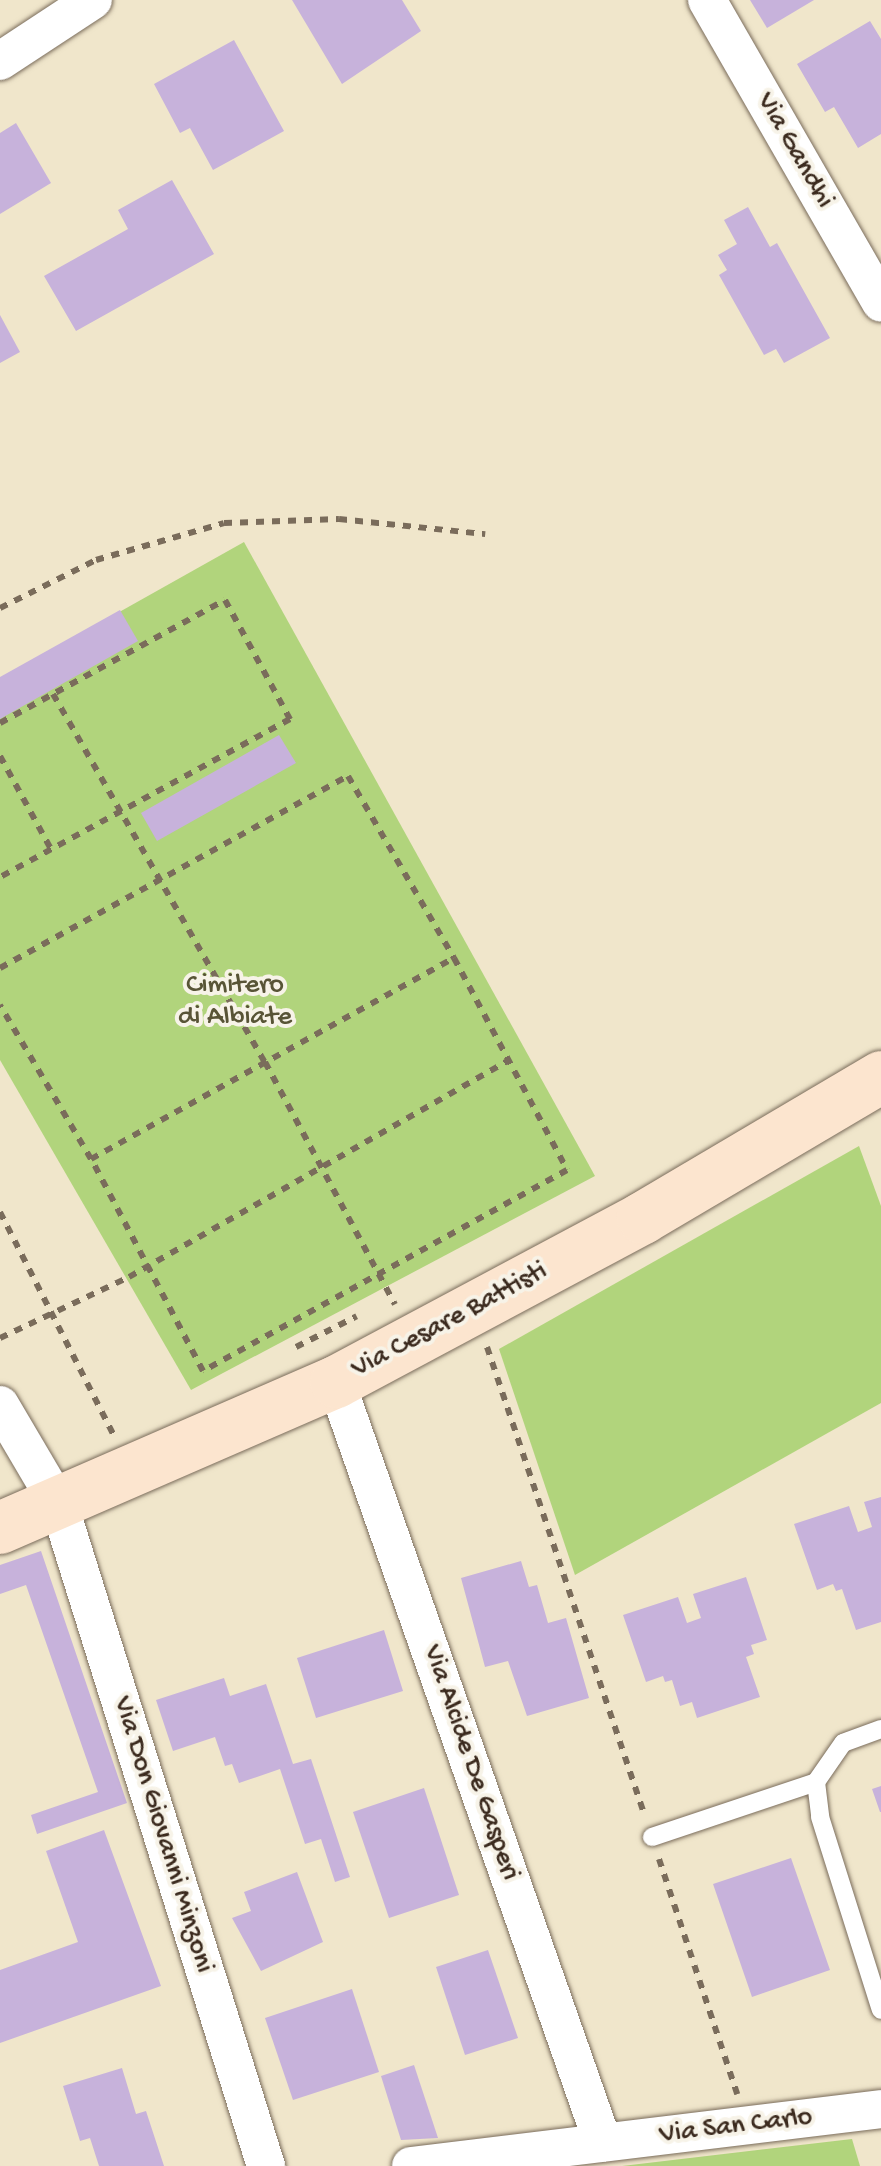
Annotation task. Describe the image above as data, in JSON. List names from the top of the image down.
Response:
{
  "streets": {
    "street": [
      "Via Gandhi",
      "Via Cesare Battisti",
      "Via Alcide De Gasperi",
      "Via Don Giovanni Minzoni",
      "Via San Carlo"
    ]
  },
  "crossings": [
    ["Via Cesare Battisti", "Via Alcide De Gasperi"],
    ["Via Cesare Battisti", "Via Don Giovanni Minzoni"],
    ["Via Alcide De Gasperi", "Via San Carlo"]
  ],
  "parks": ["Cimitero di Albiate"]
}
